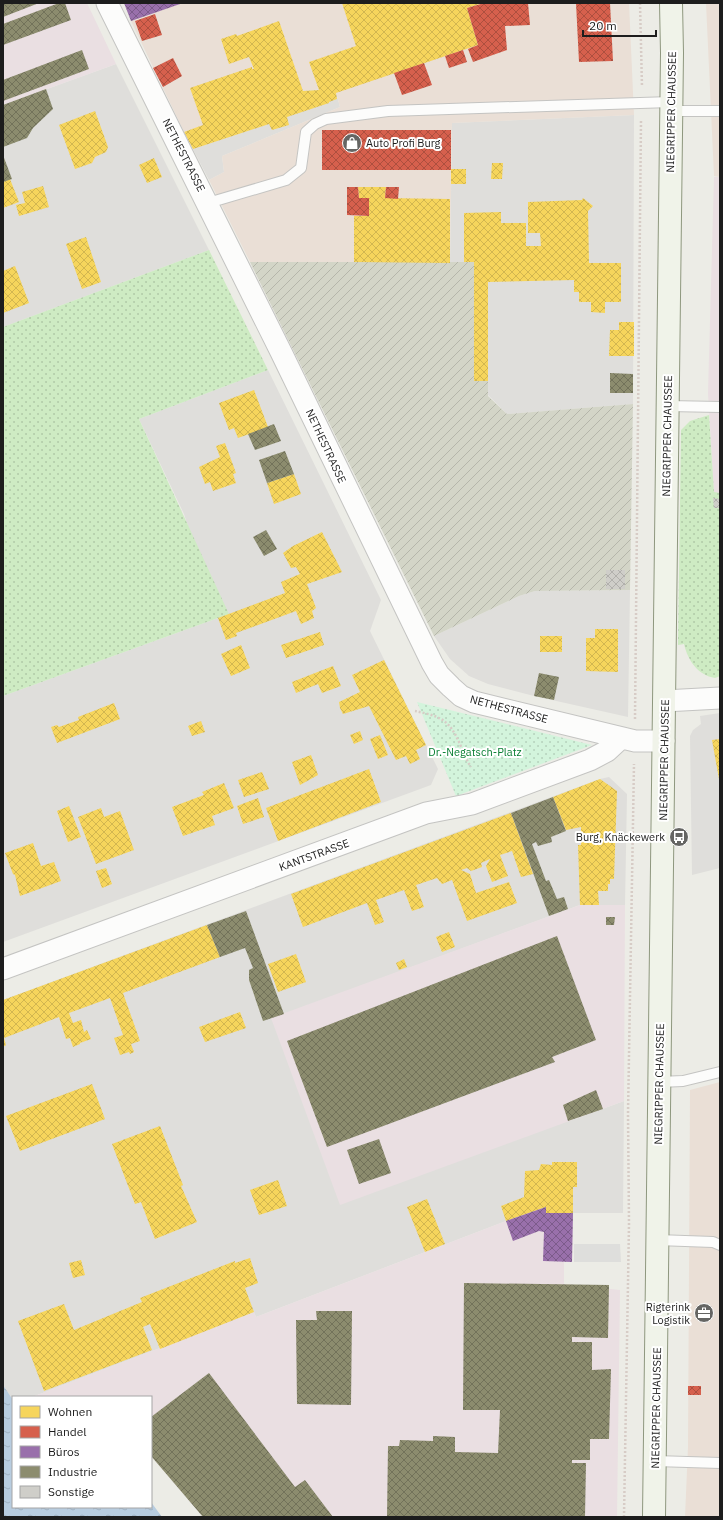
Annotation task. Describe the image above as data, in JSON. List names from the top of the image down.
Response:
{
  "streets": {
    "main road": ["NIEGRIPPER CHAUSSEE"],
    "street": ["NETHESTRASSE", "KANTSTRASSE"]
  },
  "crossings": [
    ["NIEGRIPPER CHAUSSEE", "NETHESTRASSE"],
    ["NETHESTRASSE", "KANTSTRASSE"]
  ],
  "parks": ["Dr.-Negatsch-Platz"],
  "places": {
    "shop": ["Auto Profi Burg"],
    "bus stop": ["Burg, Knäckewerk"],
    "office": ["Rigterink Logistik"]
  },
  "legend": [
    "Wohnen",
    "Handel",
    "Büros",
    "Industrie",
    "Sonstige"
  ],
  "scale_bar": "20 m"
}
